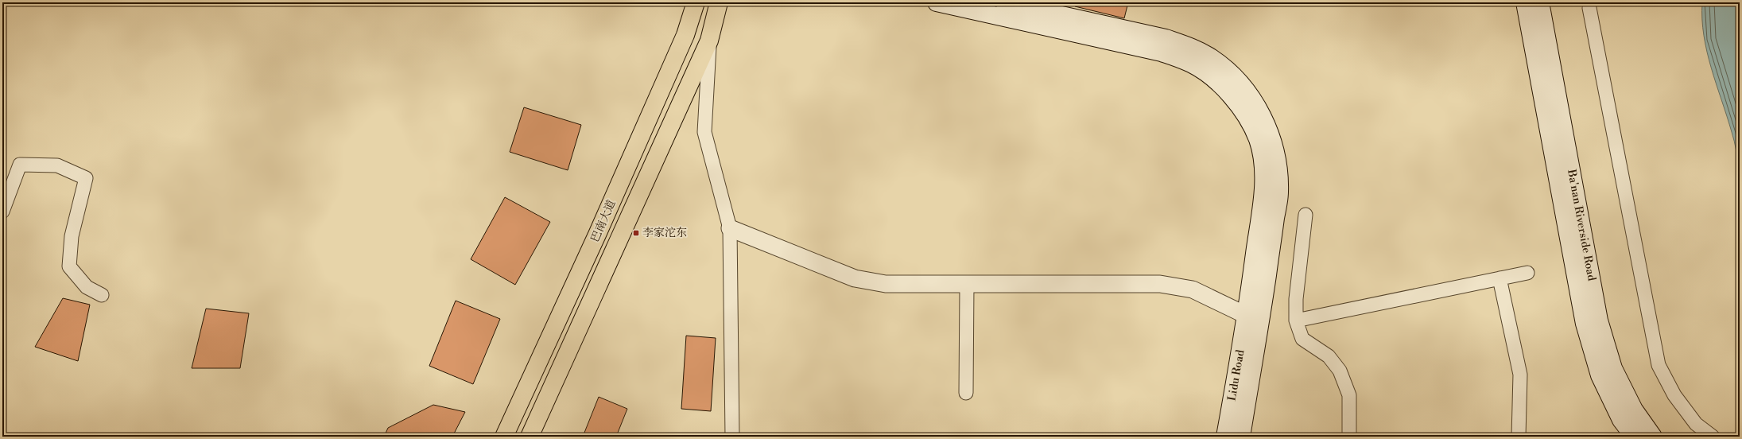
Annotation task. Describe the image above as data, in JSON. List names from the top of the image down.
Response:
{
  "streets": {
    "main road": ["巴南大道", "Ba'nan Riverside Road", "Lidu Road"]
  },
  "places": {
    "transit": ["李家沱东"]
  }
}
